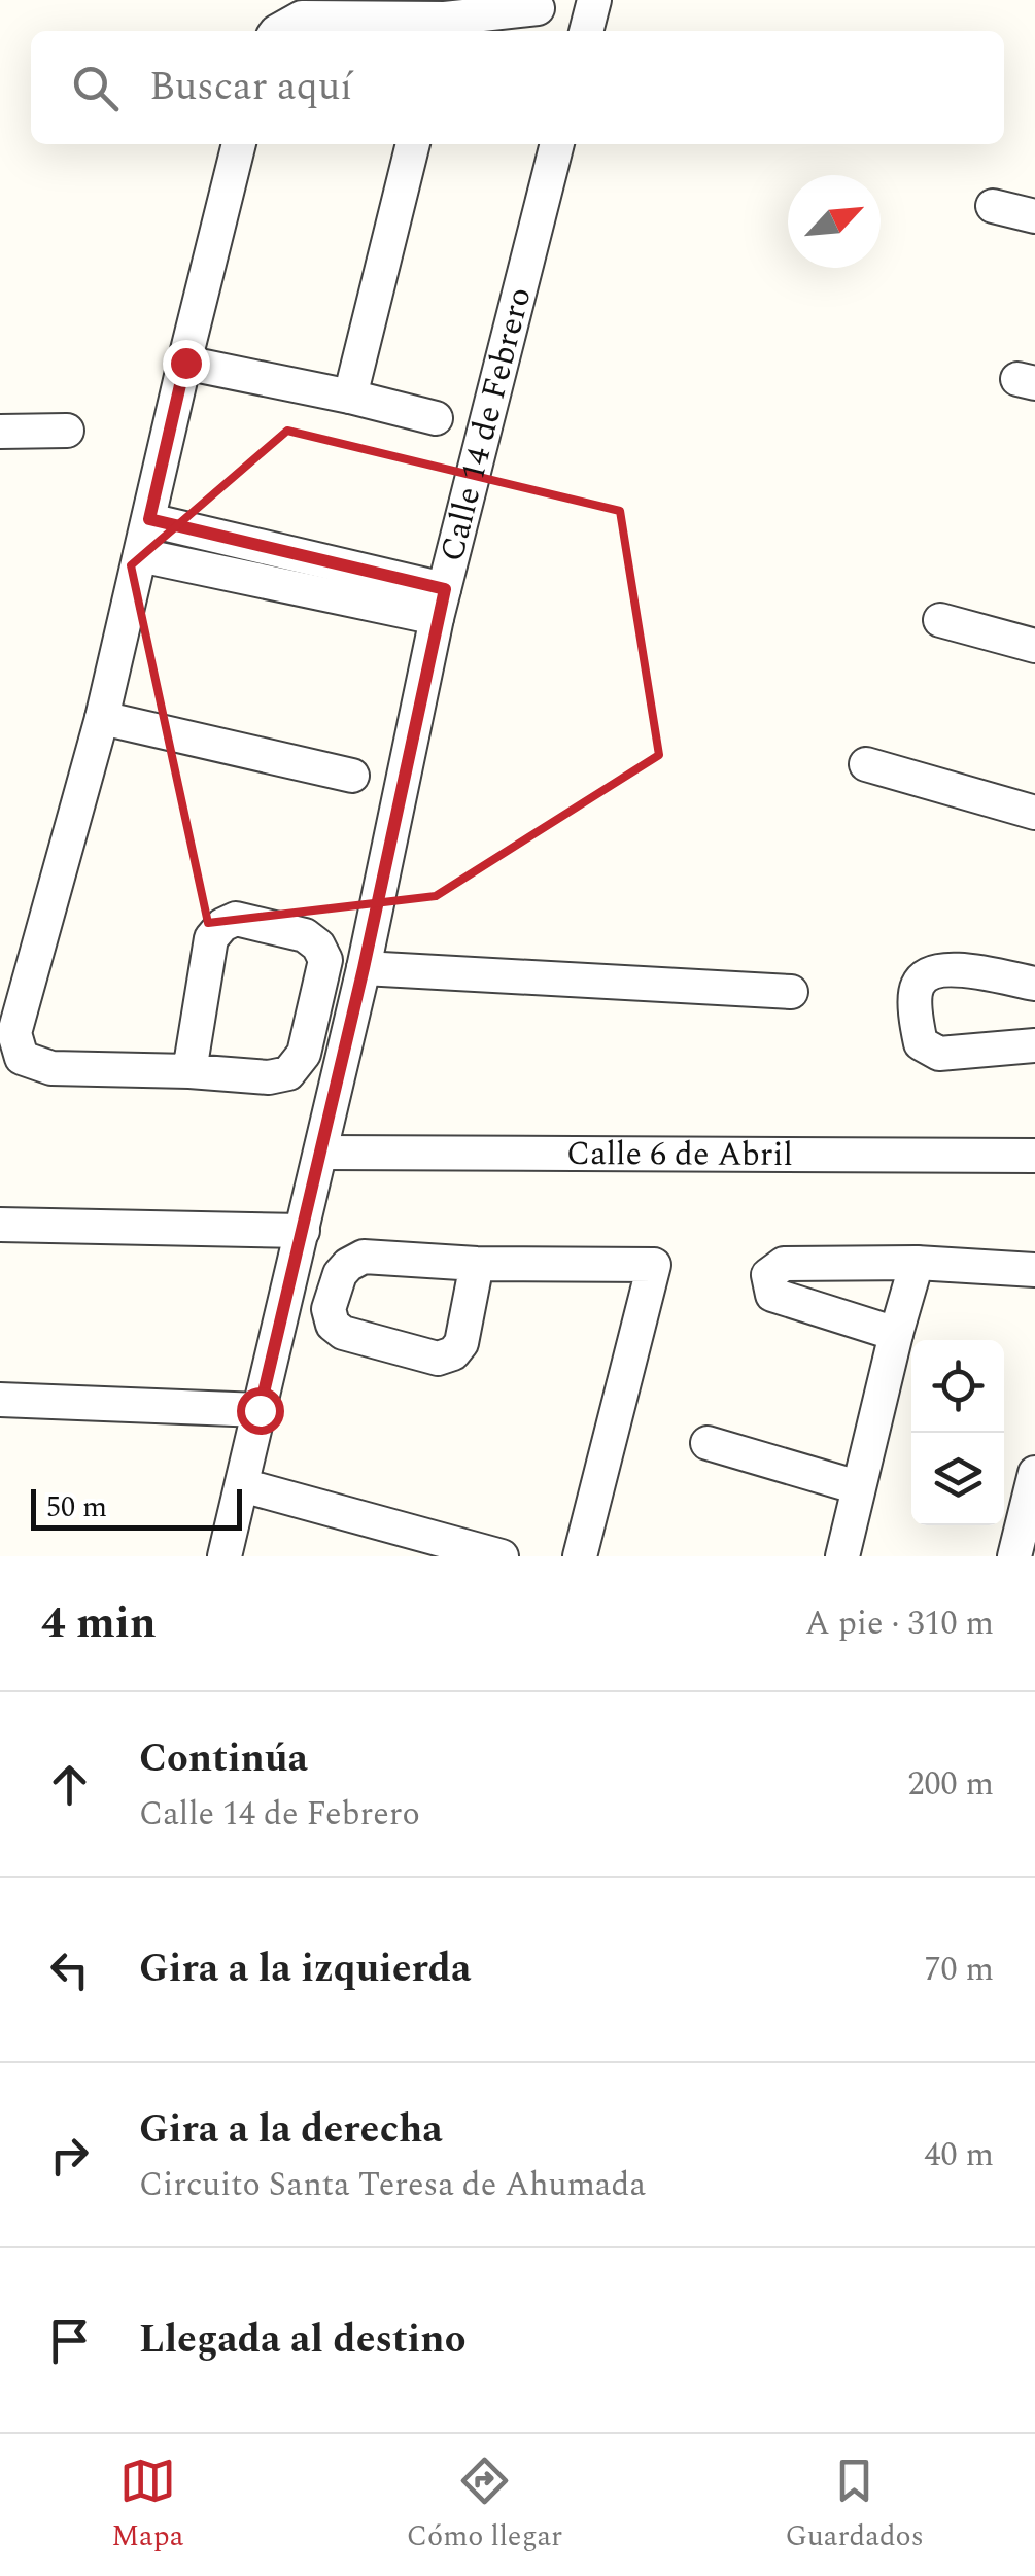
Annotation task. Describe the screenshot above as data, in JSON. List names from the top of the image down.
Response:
{
  "streets": {
    "street": ["Calle 14 de Febrero", "Calle 6 de Abril"]
  },
  "crossings": [
    ["Calle 14 de Febrero", "Calle 6 de Abril"]
  ],
  "scale_bar": "50 m",
  "north": "top right",
  "page": {
    "search": "Buscar aquí",
    "scale": "50 m",
    "heading": ["4 min", "A pie · 310 m"],
    "list": [
      ["Continúa", "Calle 14 de Febrero", "200 m"],
      ["Gira a la izquierda", "70 m"],
      ["Gira a la derecha", "Circuito Santa Teresa de Ahumada", "40 m"],
      "Llegada al destino"
    ],
    "nav": ["Mapa", "Cómo llegar", "Guardados"]
  }
}
